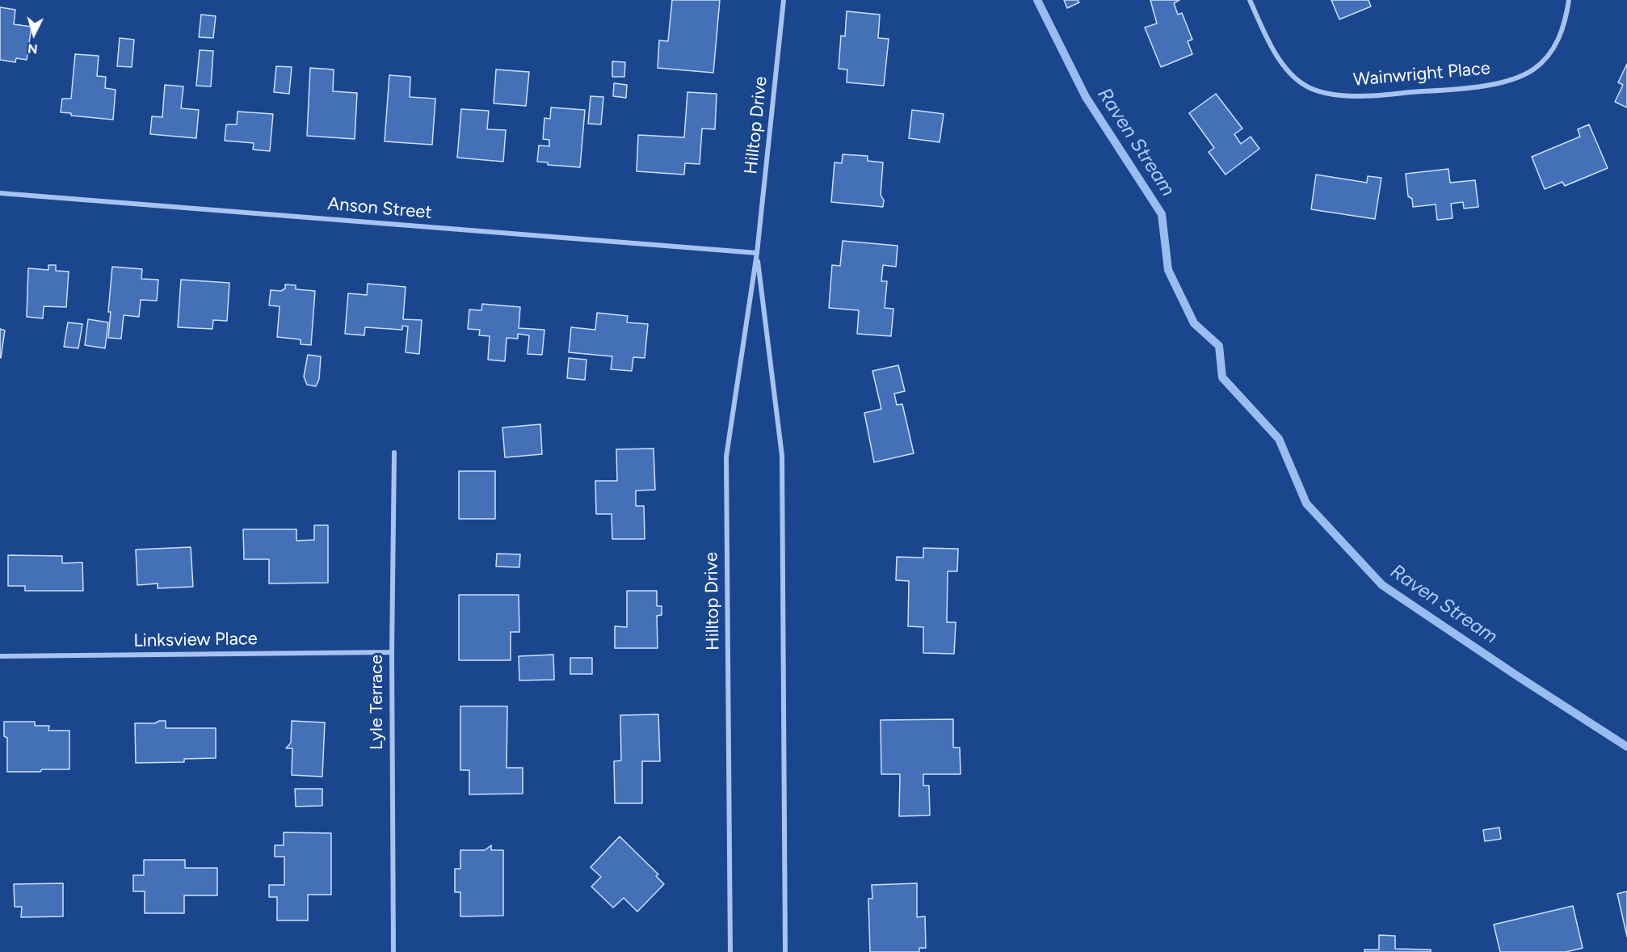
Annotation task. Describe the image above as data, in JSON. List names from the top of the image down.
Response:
{
  "streets": {
    "street": [
      "Wainwright Place",
      "Hilltop Drive",
      "Anson Street",
      "Linksview Place",
      "Lyle Terrace"
    ]
  },
  "crossings": [
    ["Hilltop Drive", "Anson Street"],
    ["Linksview Place", "Lyle Terrace"]
  ],
  "water": ["Raven Stream"],
  "north": "bottom"
}
